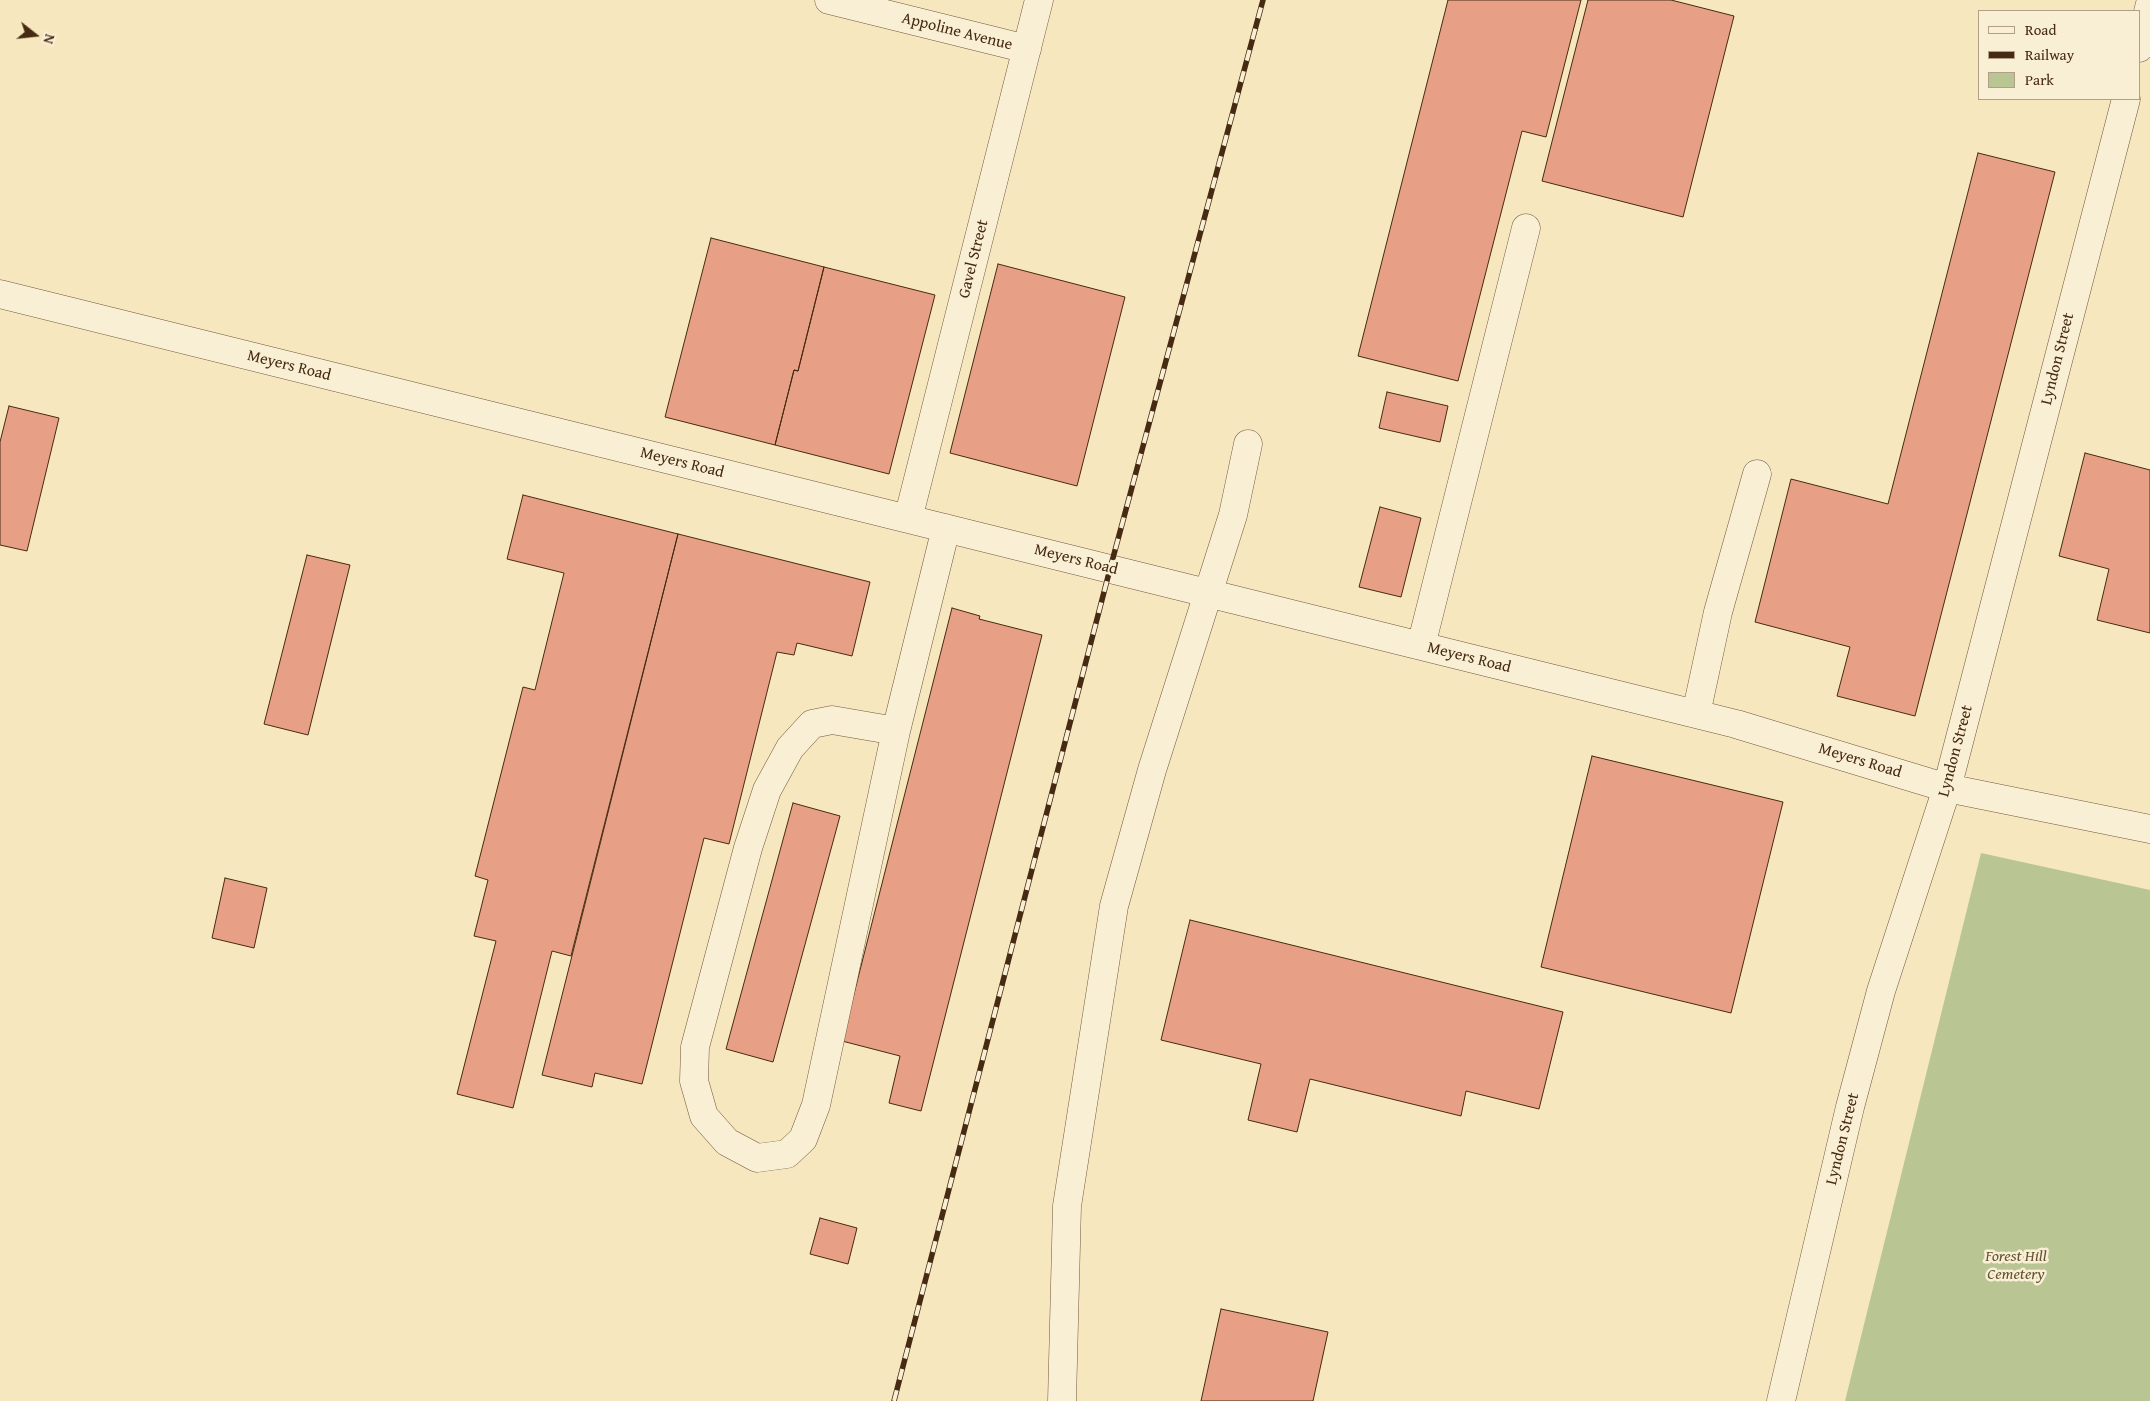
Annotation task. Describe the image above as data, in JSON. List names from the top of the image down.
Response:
{
  "streets": {
    "street": [
      "Appoline Avenue",
      "Gavel Street",
      "Lyndon Street",
      "Meyers Road"
    ]
  },
  "crossings": [
    ["Appoline Avenue", "Gavel Street"],
    ["Gavel Street", "Meyers Road"],
    ["Lyndon Street", "Meyers Road"]
  ],
  "parks": ["Forest Hill Cemetery"],
  "legend": ["Road", "Railway", "Park"],
  "north": "right"
}
